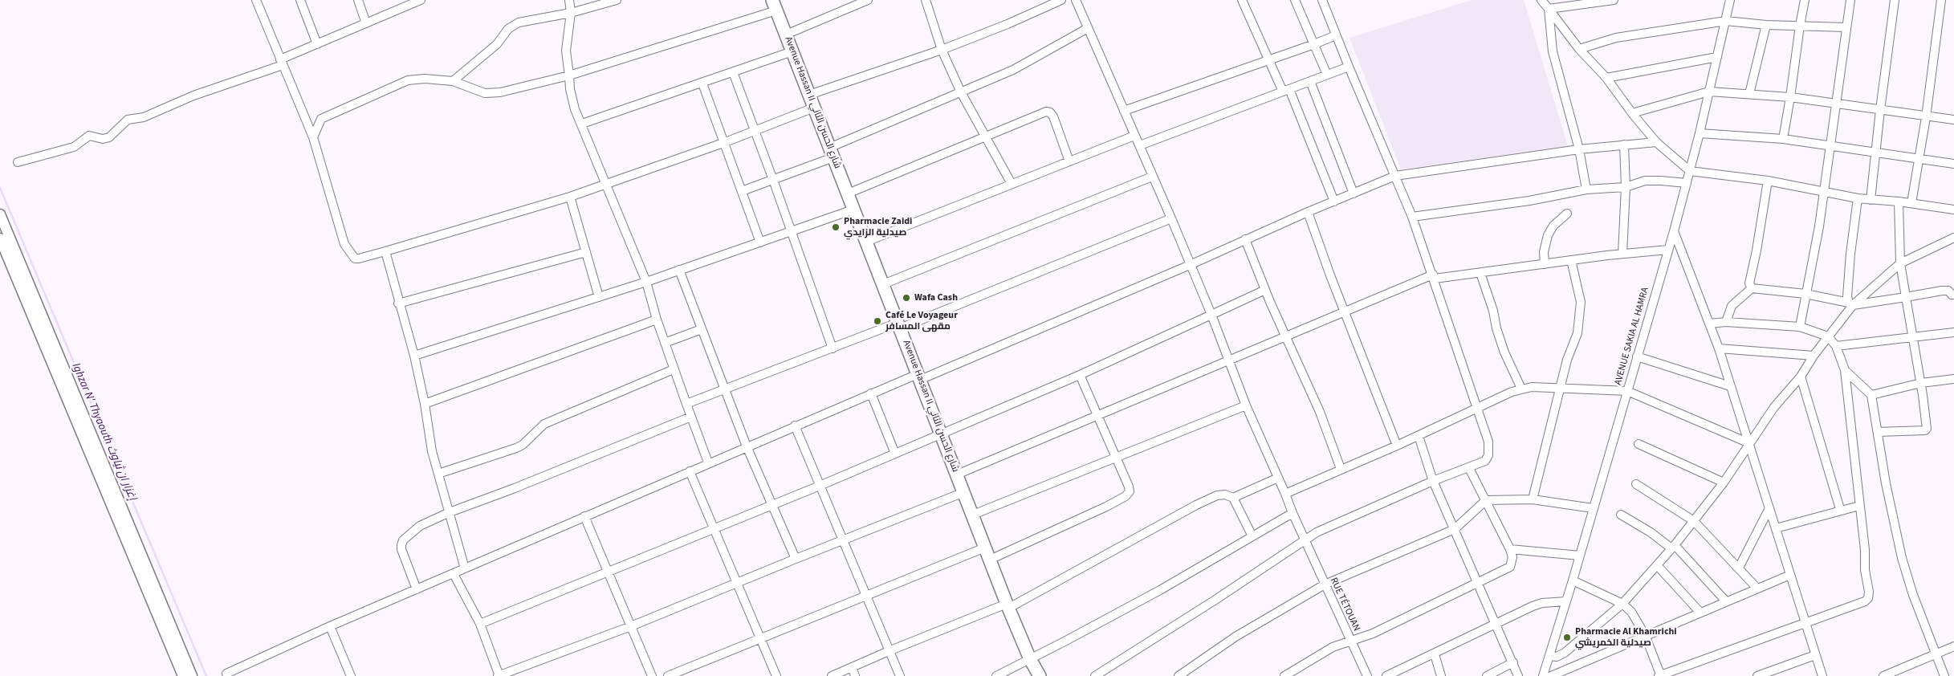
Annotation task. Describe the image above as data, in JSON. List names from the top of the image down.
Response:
{
  "streets": {
    "main road": ["Avenue Hassan II شارع الحسن الثاني"],
    "street": ["AVENUE SAKIA AL HAMRA", "RUE TÉTOUAN"]
  },
  "water": ["Ighzar N' Thyaouth إغزار ان ثياوث"],
  "places": [
    "Pharmacie Zaidi صيدلية الزايدي",
    "Wafa Cash",
    "Café Le Voyageur مقهى المسافر",
    "Pharmacie Al Khamrichi صيدلية الخمريشي"
  ]
}
